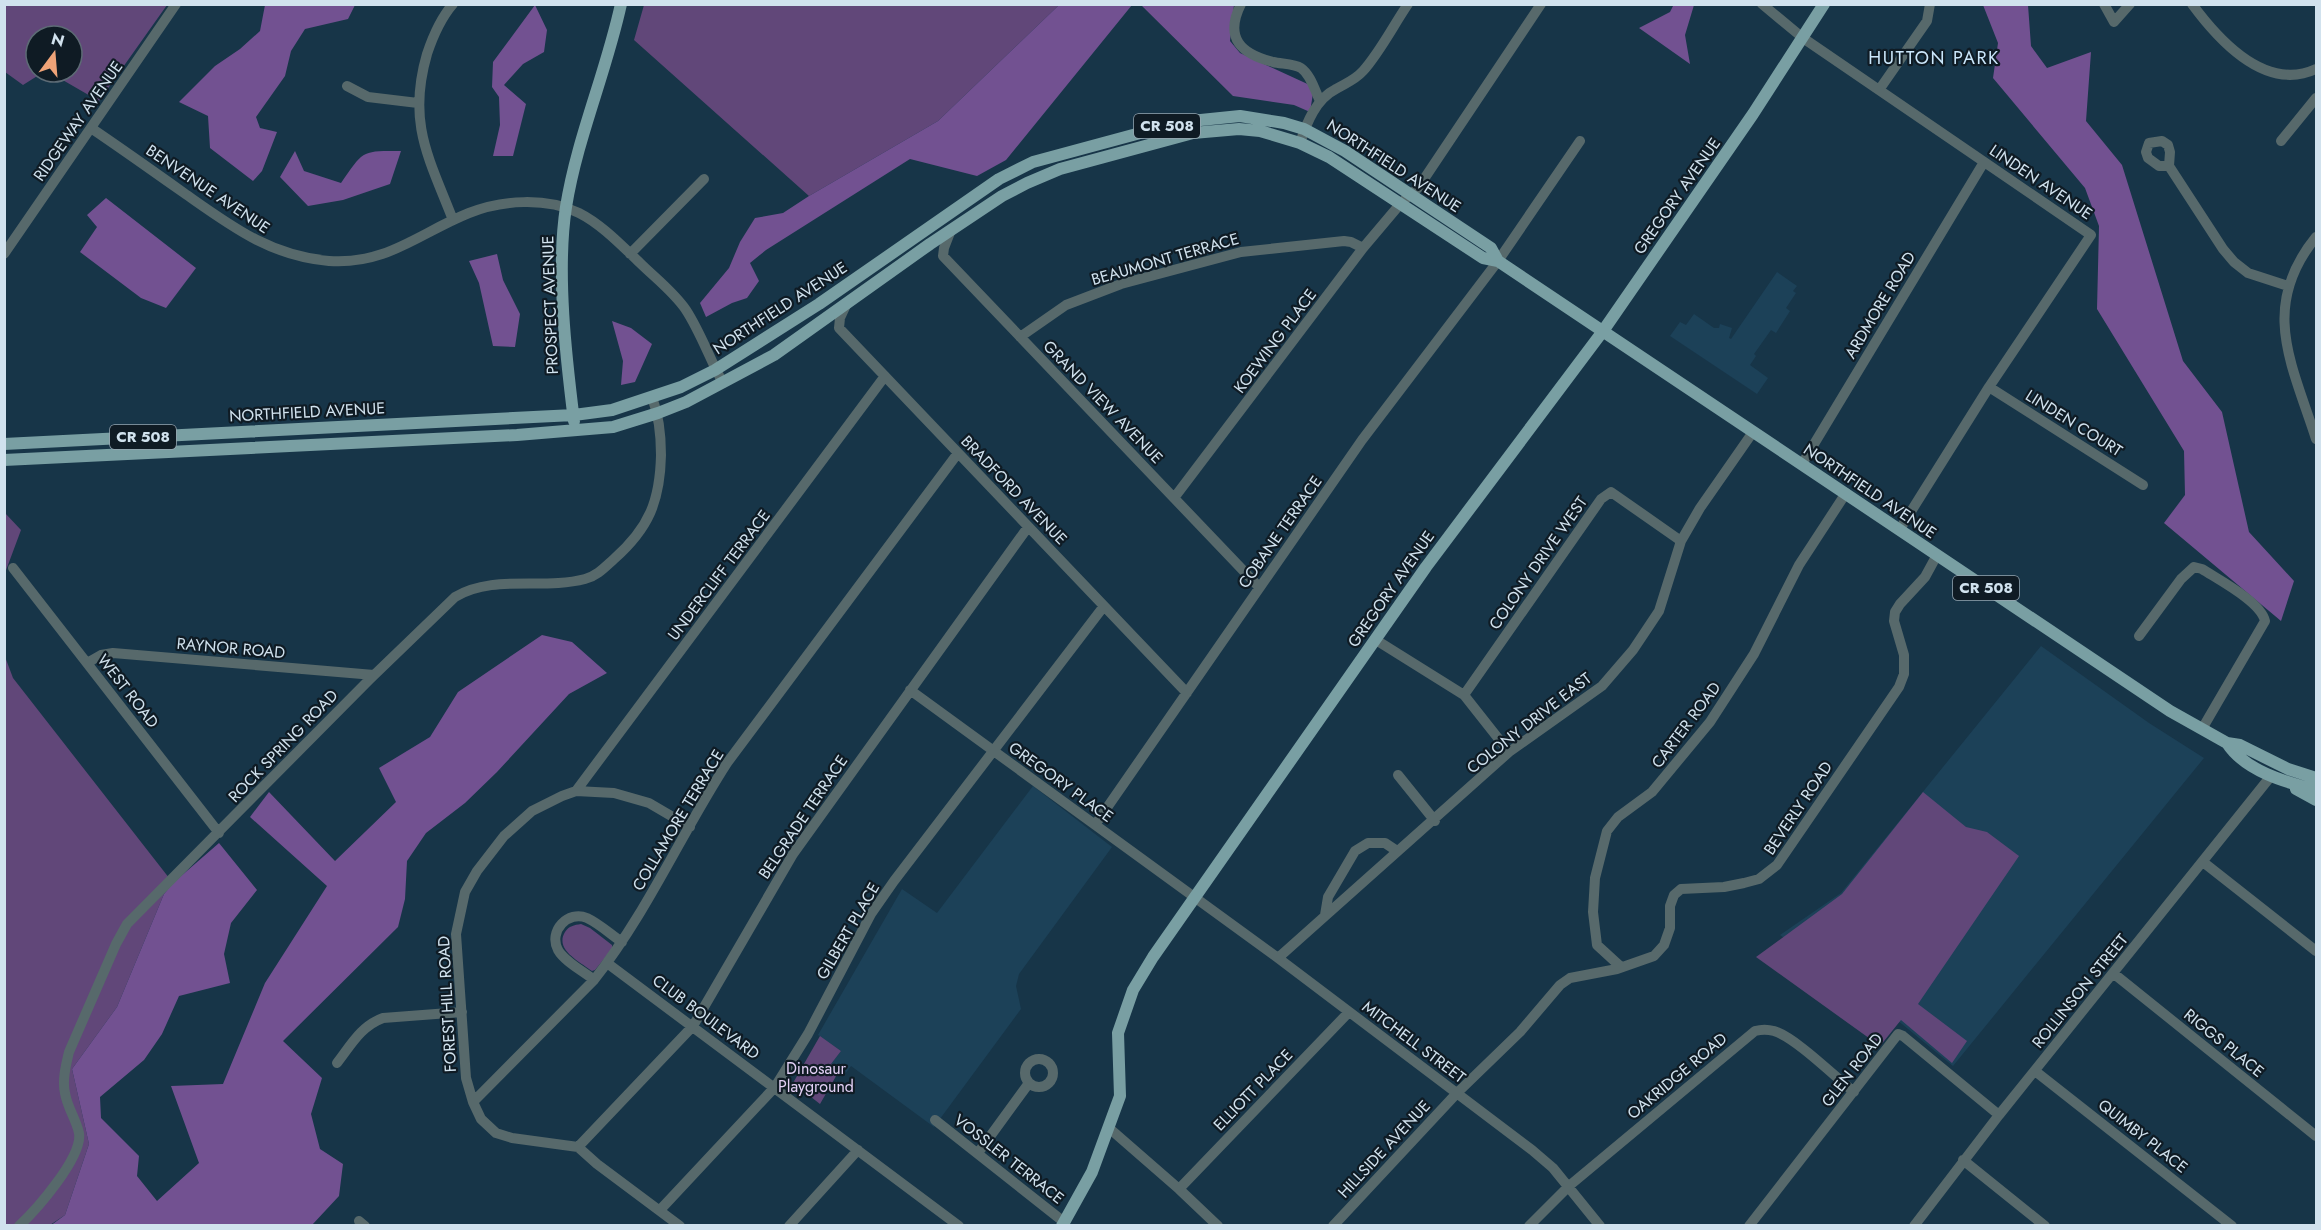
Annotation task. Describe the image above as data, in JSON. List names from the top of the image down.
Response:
{
  "streets": {
    "main road": [
      "CR 508",
      "NORTHFIELD AVENUE",
      "GREGORY AVENUE",
      "PROSPECT AVENUE"
    ],
    "street": [
      "RIDGEWAY AVENUE",
      "LINDEN AVENUE",
      "BENVENUE AVENUE",
      "BEAUMONT TERRACE",
      "ARDMORE ROAD",
      "KOEWING PLACE",
      "GRAND VIEW AVENUE",
      "LINDEN COURT",
      "BRADFORD AVENUE",
      "COBANE TERRACE",
      "COLONY DRIVE WEST",
      "UNDERCLIFF TERRACE",
      "RAYNOR ROAD",
      "WEST ROAD",
      "COLONY DRIVE EAST",
      "CARTER ROAD",
      "ROCK SPRING ROAD",
      "GREGORY PLACE",
      "BEVERLY ROAD",
      "BELGRADE TERRACE",
      "COLLAMORE TERRACE",
      "GILBERT PLACE",
      "ROLLINSON STREET",
      "FOREST HILL ROAD",
      "CLUB BOULEVARD",
      "MITCHELL STREET",
      "RIGGS PLACE",
      "GLEN ROAD",
      "OAKRIDGE ROAD",
      "ELLIOTT PLACE",
      "QUIMBY PLACE",
      "HILLSIDE AVENUE",
      "VOSSLER TERRACE"
    ]
  },
  "crossings": [
    ["RIDGEWAY AVENUE", "BENVENUE AVENUE"],
    ["CR 508", "NORTHFIELD AVENUE"],
    ["CR 508", "ROLLINSON STREET"],
    ["NORTHFIELD AVENUE", "LINDEN AVENUE"],
    ["NORTHFIELD AVENUE", "BENVENUE AVENUE"],
    ["NORTHFIELD AVENUE", "GREGORY AVENUE"],
    ["NORTHFIELD AVENUE", "PROSPECT AVENUE"],
    ["NORTHFIELD AVENUE", "ARDMORE ROAD"],
    ["NORTHFIELD AVENUE", "KOEWING PLACE"],
    ["NORTHFIELD AVENUE", "GRAND VIEW AVENUE"],
    ["NORTHFIELD AVENUE", "BRADFORD AVENUE"],
    ["NORTHFIELD AVENUE", "COBANE TERRACE"],
    ["NORTHFIELD AVENUE", "COLONY DRIVE EAST"],
    ["NORTHFIELD AVENUE", "CARTER ROAD"],
    ["NORTHFIELD AVENUE", "ROCK SPRING ROAD"],
    ["NORTHFIELD AVENUE", "BEVERLY ROAD"],
    ["NORTHFIELD AVENUE", "ROLLINSON STREET"],
    ["LINDEN AVENUE", "GREGORY AVENUE"],
    ["LINDEN AVENUE", "ARDMORE ROAD"],
    ["LINDEN AVENUE", "LINDEN COURT"],
    ["BENVENUE AVENUE", "PROSPECT AVENUE"],
    ["GREGORY AVENUE", "GREGORY PLACE"],
    ["GREGORY AVENUE", "MITCHELL STREET"],
    ["GREGORY AVENUE", "VOSSLER TERRACE"],
    ["BEAUMONT TERRACE", "KOEWING PLACE"],
    ["BEAUMONT TERRACE", "GRAND VIEW AVENUE"],
    ["KOEWING PLACE", "GRAND VIEW AVENUE"],
    ["GRAND VIEW AVENUE", "COBANE TERRACE"],
    ["BRADFORD AVENUE", "COBANE TERRACE"],
    ["BRADFORD AVENUE", "UNDERCLIFF TERRACE"],
    ["BRADFORD AVENUE", "BELGRADE TERRACE"],
    ["BRADFORD AVENUE", "COLLAMORE TERRACE"],
    ["BRADFORD AVENUE", "GILBERT PLACE"],
    ["COBANE TERRACE", "GREGORY PLACE"],
    ["COLONY DRIVE WEST", "COLONY DRIVE EAST"],
    ["UNDERCLIFF TERRACE", "FOREST HILL ROAD"],
    ["RAYNOR ROAD", "WEST ROAD"],
    ["RAYNOR ROAD", "ROCK SPRING ROAD"],
    ["WEST ROAD", "ROCK SPRING ROAD"],
    ["COLONY DRIVE EAST", "MITCHELL STREET"],
    ["CARTER ROAD", "BEVERLY ROAD"],
    ["GREGORY PLACE", "BELGRADE TERRACE"],
    ["GREGORY PLACE", "GILBERT PLACE"],
    ["GREGORY PLACE", "MITCHELL STREET"],
    ["BEVERLY ROAD", "MITCHELL STREET"],
    ["BEVERLY ROAD", "HILLSIDE AVENUE"],
    ["BELGRADE TERRACE", "FOREST HILL ROAD"],
    ["BELGRADE TERRACE", "CLUB BOULEVARD"],
    ["COLLAMORE TERRACE", "FOREST HILL ROAD"],
    ["COLLAMORE TERRACE", "CLUB BOULEVARD"],
    ["GILBERT PLACE", "FOREST HILL ROAD"],
    ["GILBERT PLACE", "CLUB BOULEVARD"],
    ["ROLLINSON STREET", "RIGGS PLACE"],
    ["ROLLINSON STREET", "GLEN ROAD"],
    ["ROLLINSON STREET", "QUIMBY PLACE"],
    ["MITCHELL STREET", "OAKRIDGE ROAD"],
    ["MITCHELL STREET", "ELLIOTT PLACE"],
    ["MITCHELL STREET", "HILLSIDE AVENUE"],
    ["GLEN ROAD", "OAKRIDGE ROAD"]
  ],
  "districts": ["HUTTON PARK"],
  "parks": ["Dinosaur Playground"],
  "north": "top"
}
